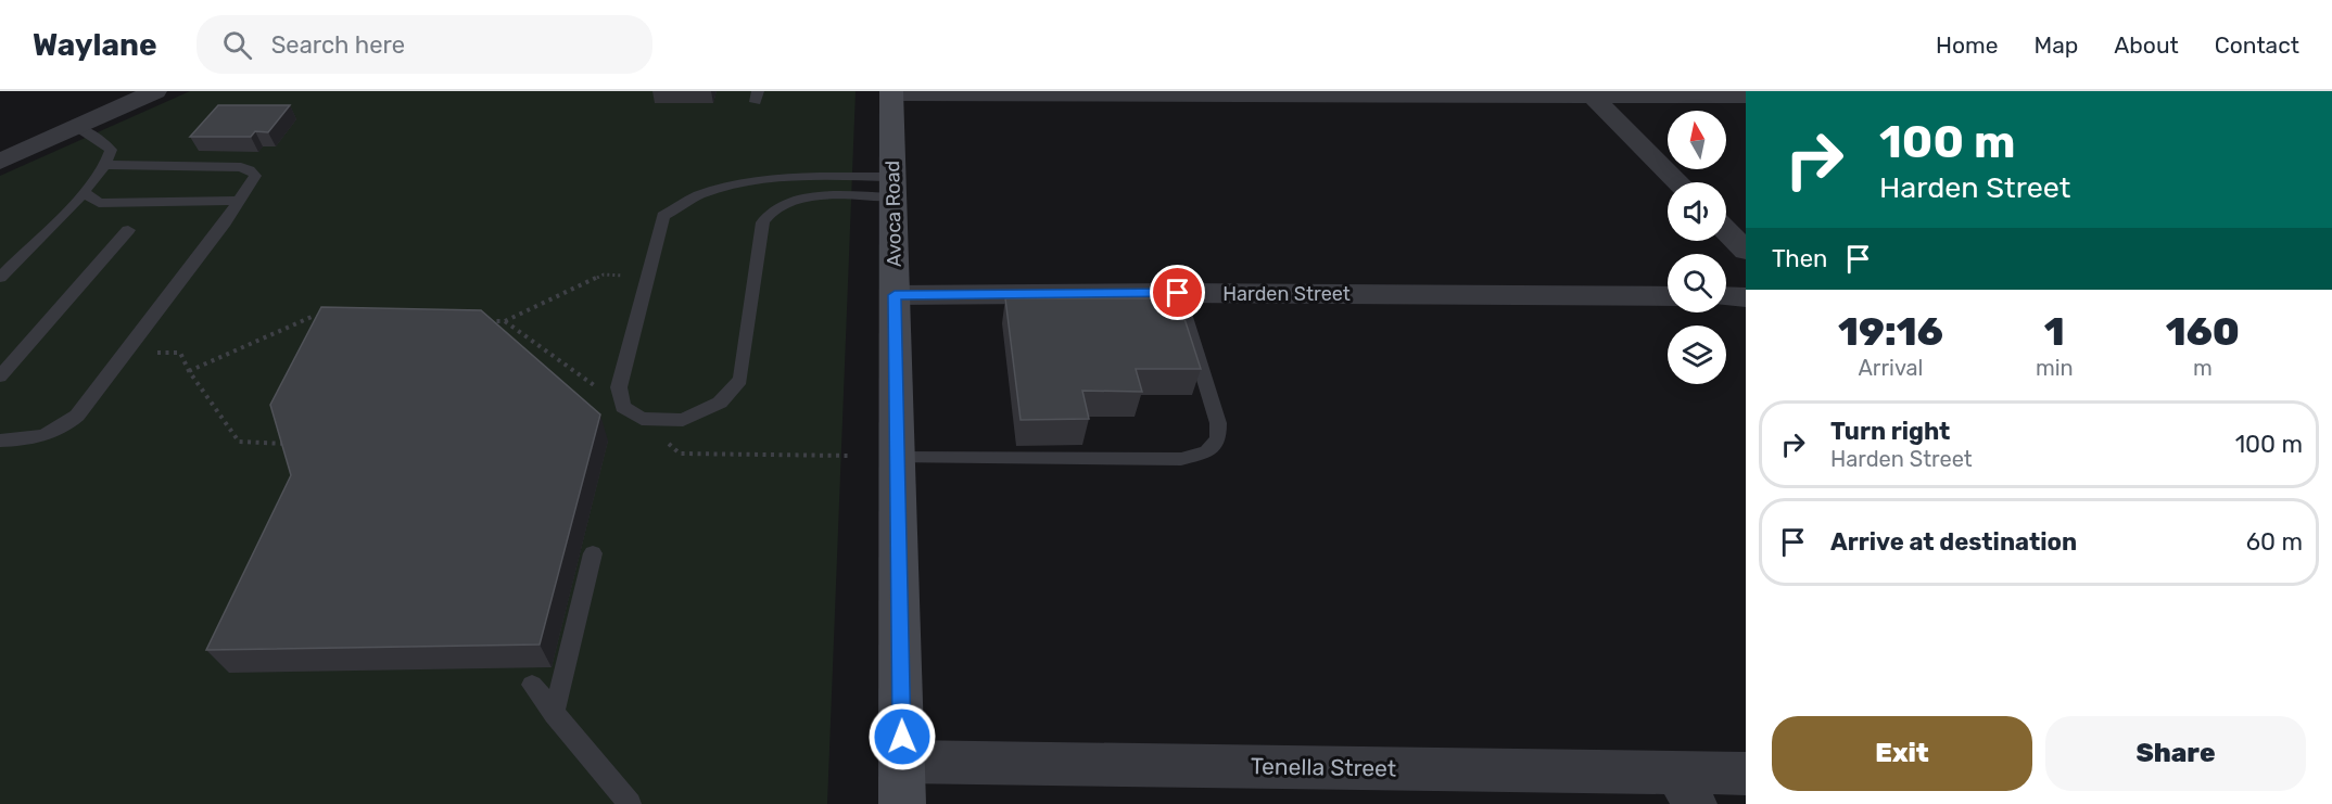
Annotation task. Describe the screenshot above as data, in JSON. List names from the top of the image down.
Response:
{
  "streets": {
    "main road": ["Avoca Road"],
    "street": ["Harden Street", "Tenella Street"]
  },
  "crossings": [
    ["Avoca Road", "Harden Street"],
    ["Avoca Road", "Tenella Street"]
  ],
  "north": "top",
  "page": {
    "header": "Waylane",
    "search": "Search here",
    "nav": [
      "Home",
      "Map",
      "About",
      "Contact"
    ],
    "turn": ["100 m", "Harden Street"],
    "then": "Then",
    "eta": [
      "19:16",
      "Arrival",
      "1",
      "min",
      "160",
      "m"
    ],
    "list": [
      {
        "name": "Turn right",
        "note": "Harden Street",
        "value": "100 m"
      },
      {
        "name": "Arrive at destination",
        "value": "60 m"
      }
    ],
    "buttons": ["Exit", "Share"]
  }
}
